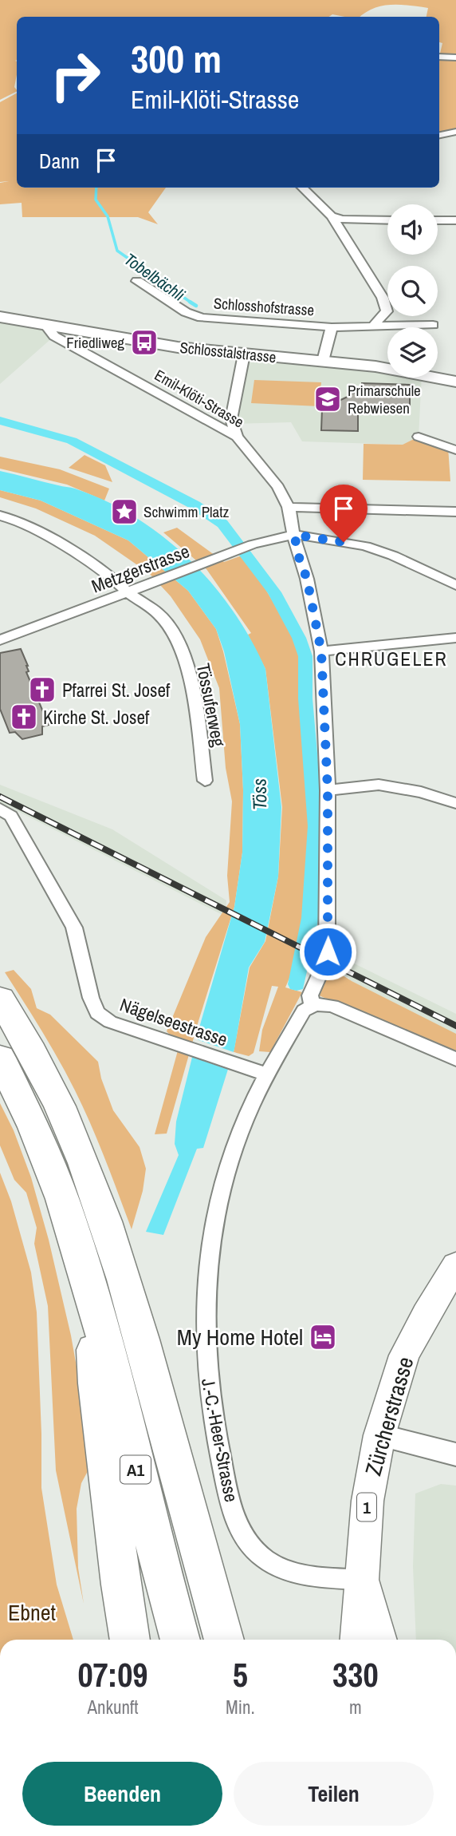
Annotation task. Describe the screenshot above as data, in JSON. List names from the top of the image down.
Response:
{
  "streets": {
    "highway": ["A1"],
    "main road": ["Schlosstalstrasse", "Zürcherstrasse", "1"],
    "street": [
      "Schlosshofstrasse",
      "Emil-Klöti-Strasse",
      "Metzgerstrasse",
      "Tössuferweg",
      "Nägelseestrasse",
      "J.-C.-Heer-Strasse"
    ]
  },
  "crossings": [
    ["Schlosshofstrasse", "Schlosstalstrasse"],
    ["Schlosstalstrasse", "Emil-Klöti-Strasse"],
    ["Emil-Klöti-Strasse", "Metzgerstrasse"],
    ["Metzgerstrasse", "Tössuferweg"],
    ["Nägelseestrasse", "J.-C.-Heer-Strasse"],
    ["Zürcherstrasse", "J.-C.-Heer-Strasse"]
  ],
  "districts": ["CHRUGELER"],
  "water": ["Tobelbächli", "Töss"],
  "parks": ["Ebnet"],
  "places": {
    "bus stop": ["Friedliweg"],
    "school or university": ["Primarschule Rebwiesen"],
    "place": ["Schwimm Platz"],
    "church": ["Pfarrei St. Josef", "Kirche St. Josef"],
    "hotel": ["My Home Hotel"]
  },
  "page": {
    "turn": ["300 m", "Emil-Klöti-Strasse"],
    "then": "Dann",
    "eta": [
      "07:09",
      "Ankunft",
      "5",
      "Min.",
      "330",
      "m"
    ],
    "buttons": ["Beenden", "Teilen"]
  }
}
